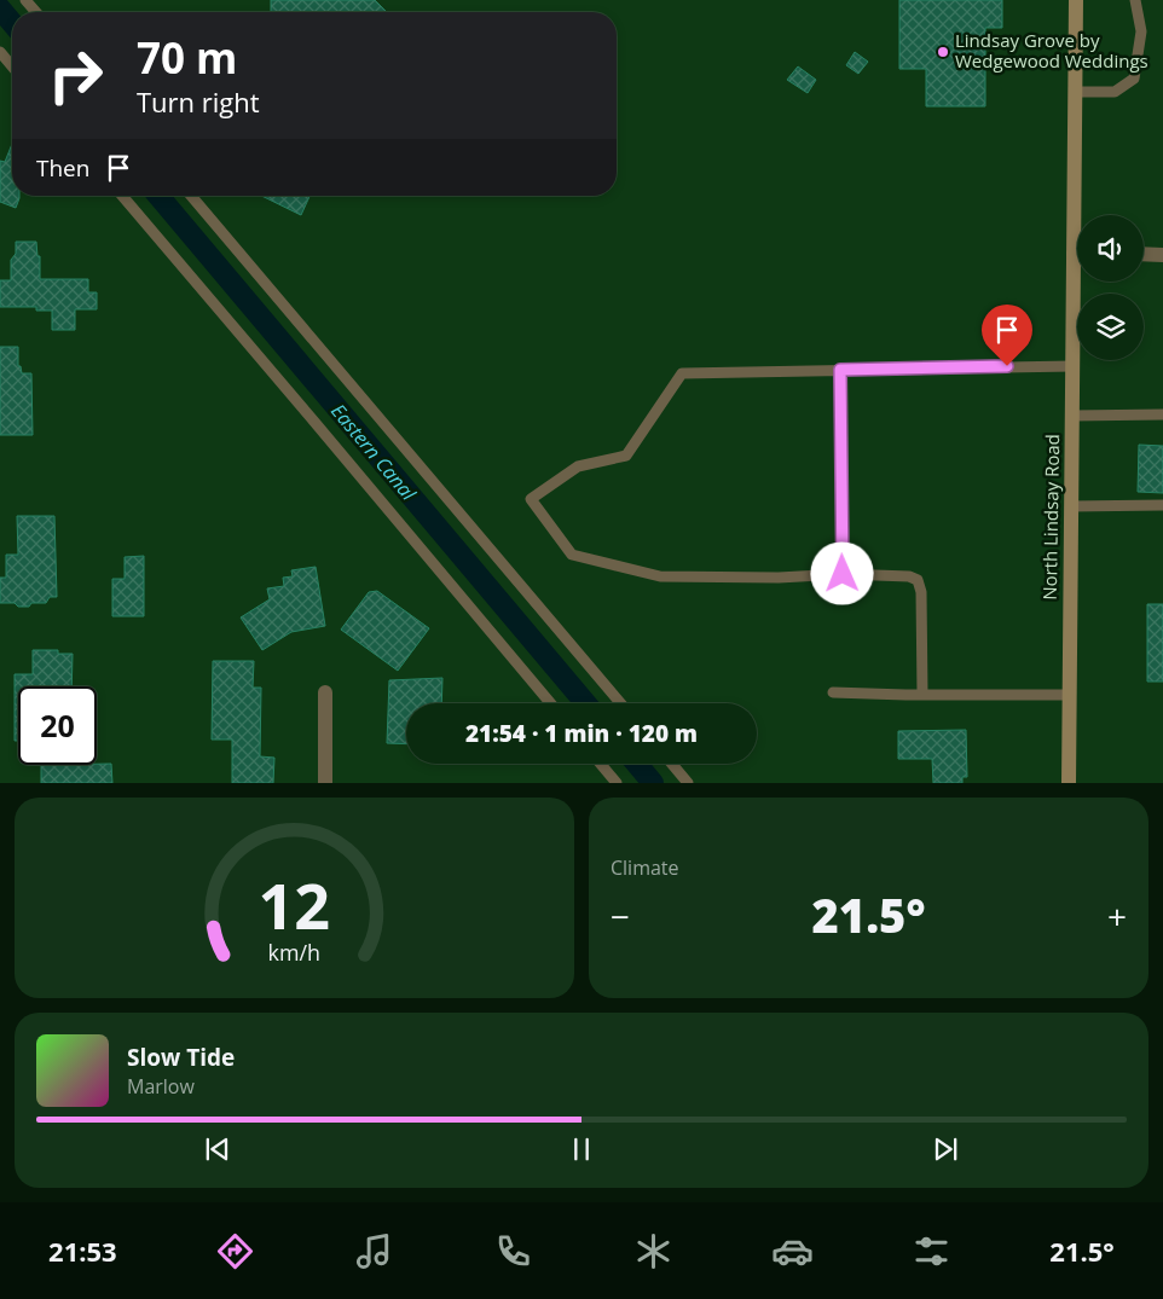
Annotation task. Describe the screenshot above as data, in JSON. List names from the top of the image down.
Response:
{
  "streets": {
    "main road": ["North Lindsay Road"]
  },
  "water": ["Eastern Canal"],
  "places": ["Lindsay Grove by Wedgewood Weddings"],
  "page": {
    "turn": ["70 m", "Turn right"],
    "then": "Then",
    "limit": "20",
    "trip": "21:54 · 1 min · 120 m",
    "tile": "Climate",
    "heat": ["−", "21.5°", "+"],
    "song": ["Slow Tide", "Marlow"],
    "tabs": ["21:53", "21.5°"],
    "gauge": ["12", "km/h"]
  }
}
